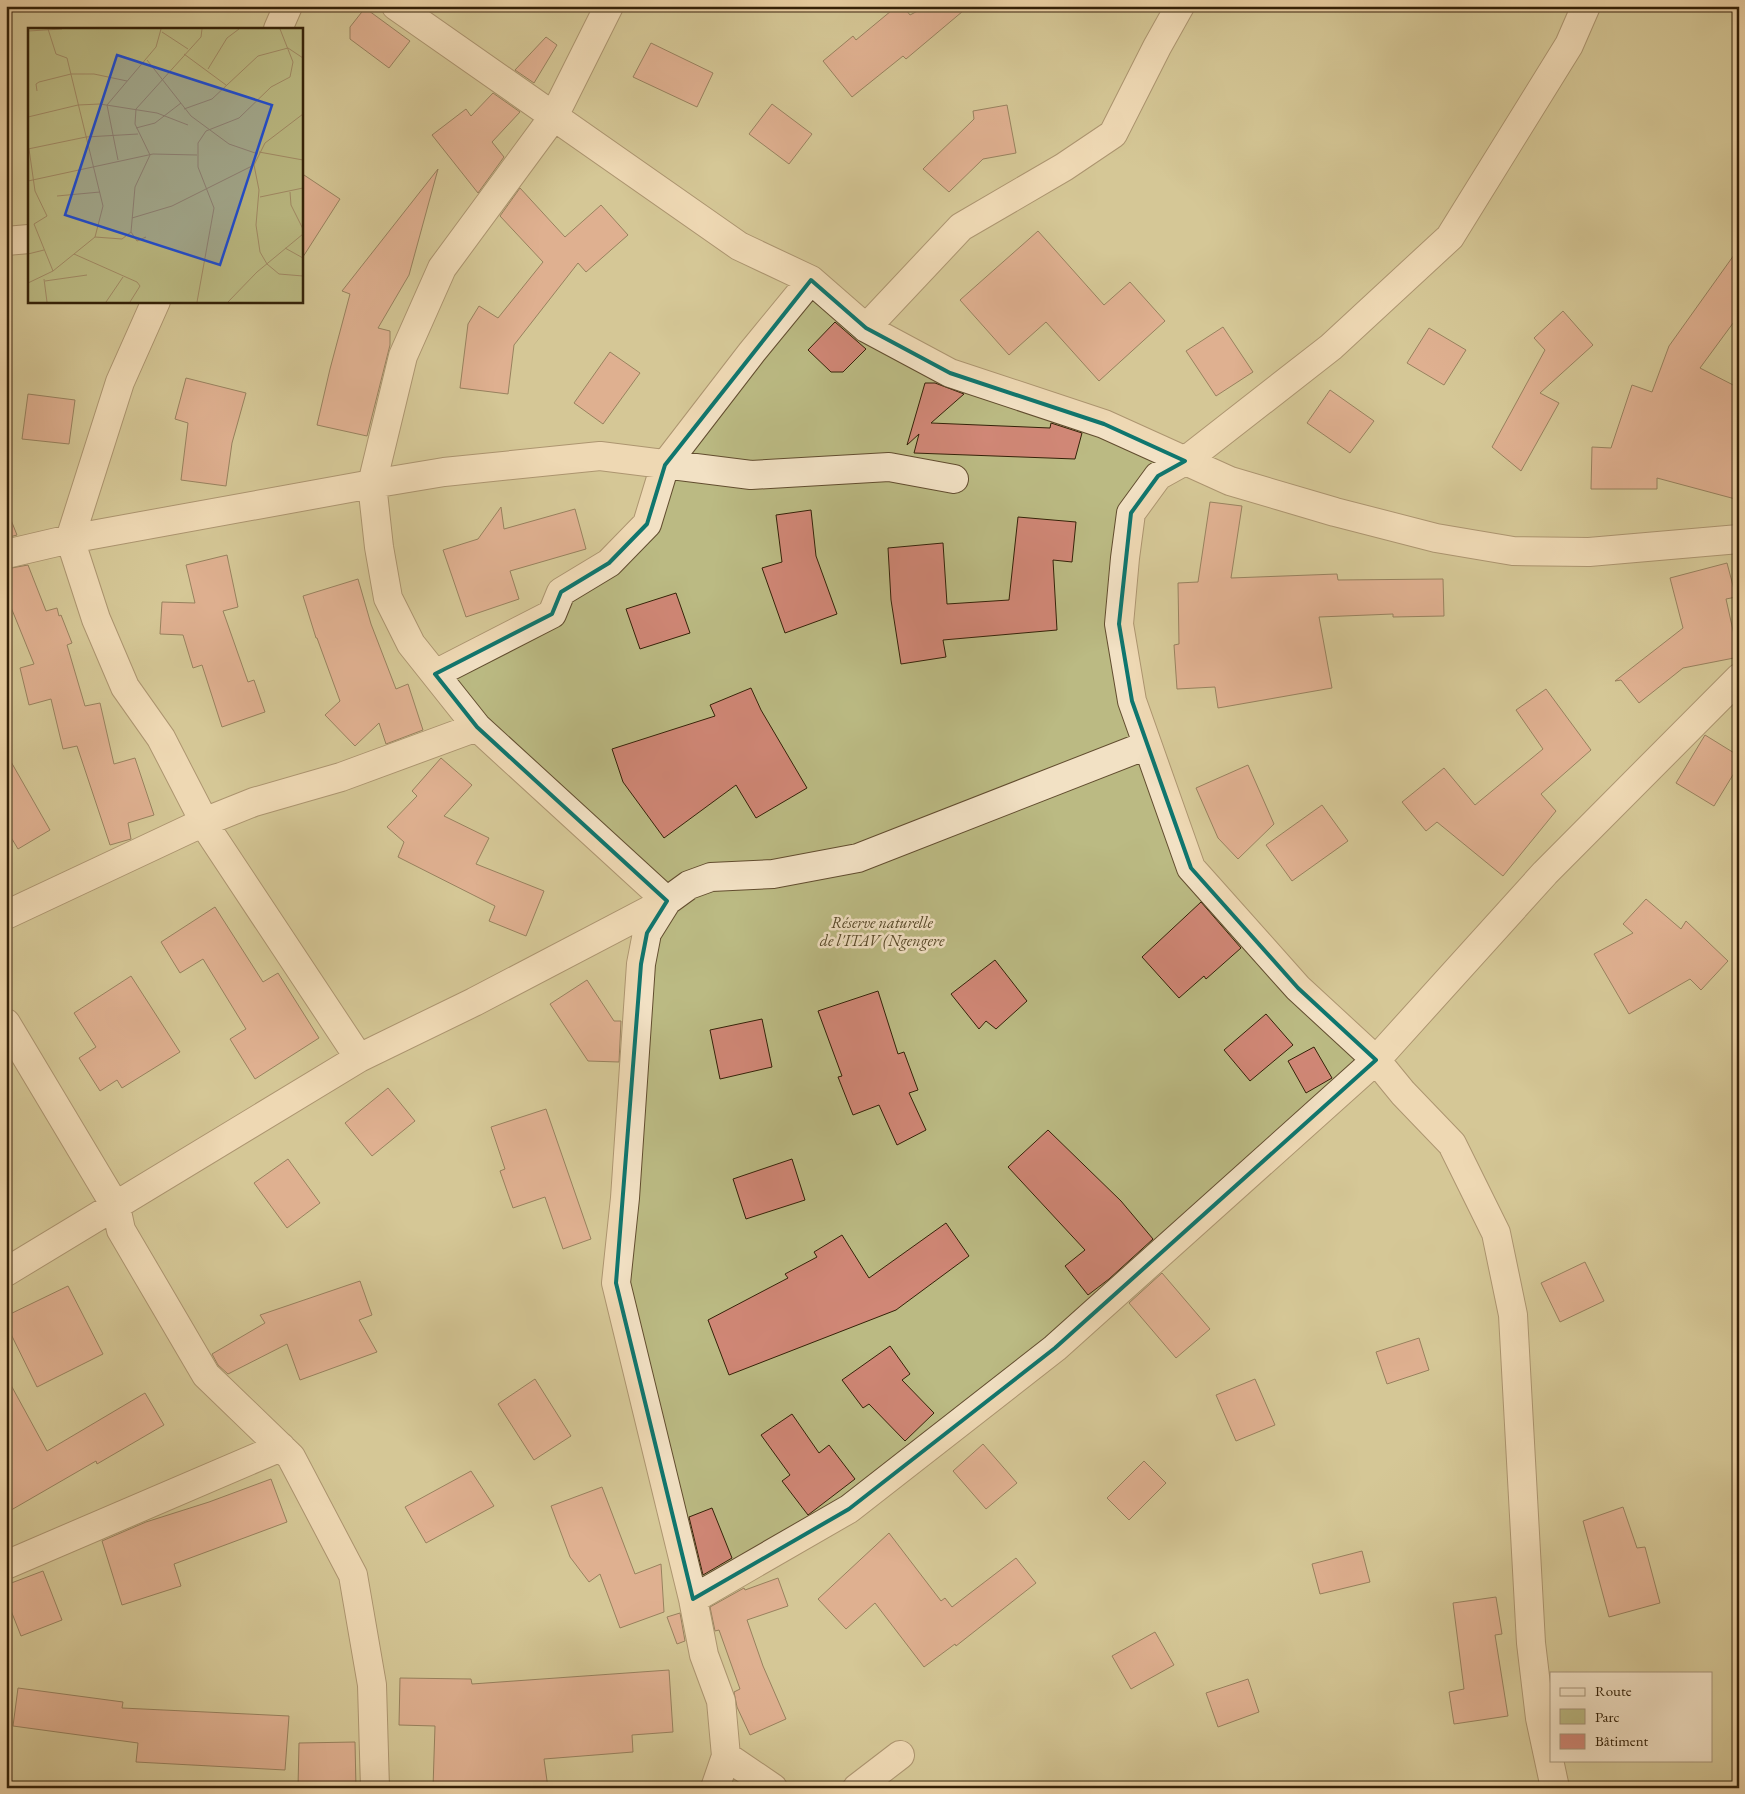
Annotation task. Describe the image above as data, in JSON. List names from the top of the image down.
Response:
{
  "parks": ["Réserve naturelle de l'ITAV (Ngengere"],
  "legend": ["Route", "Parc", "Bâtiment"]
}
